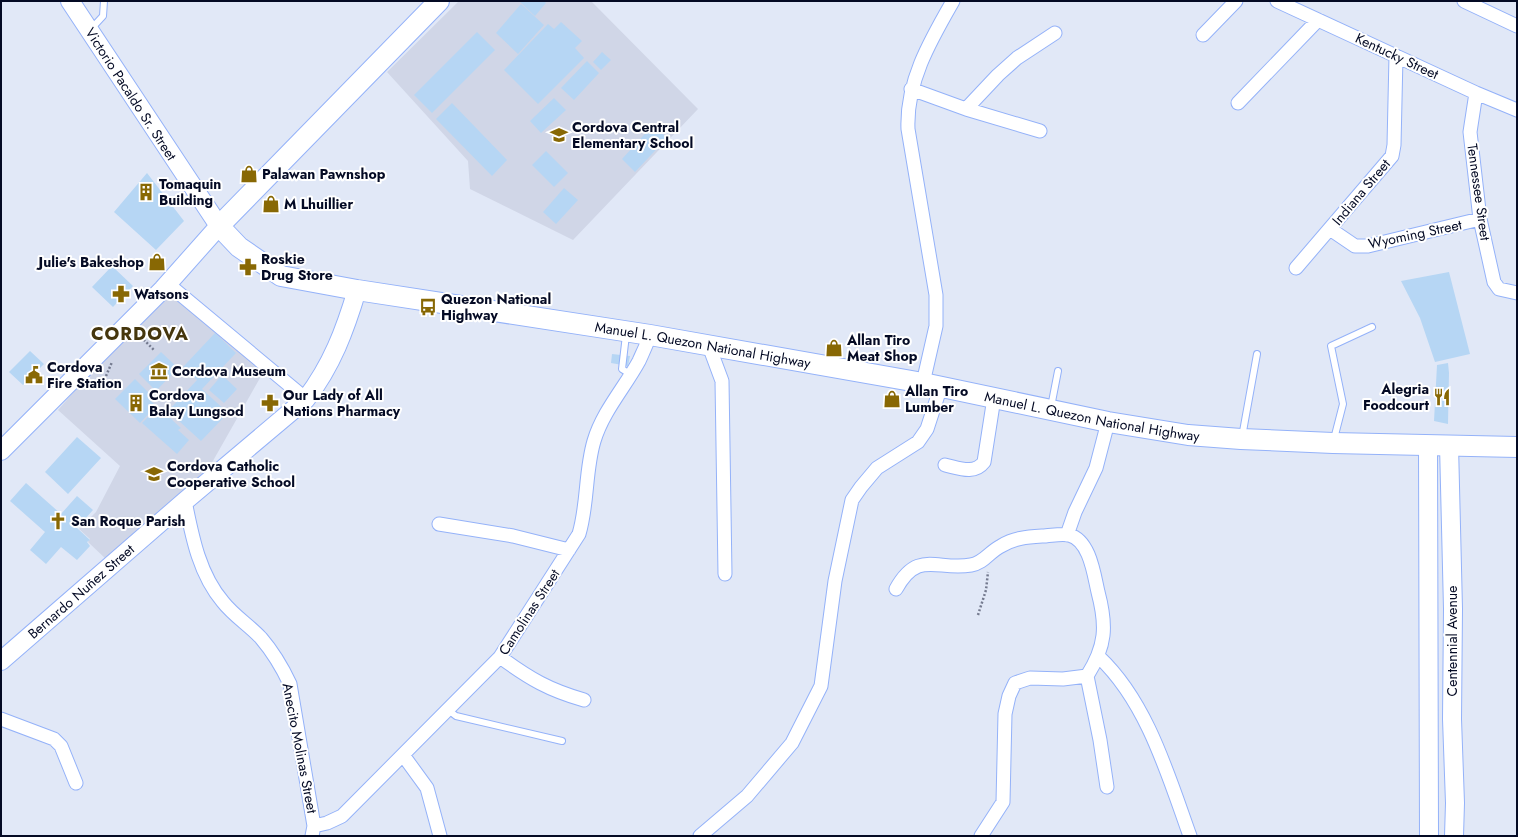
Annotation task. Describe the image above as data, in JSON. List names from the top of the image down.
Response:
{
  "streets": {
    "main road": ["Manuel L. Quezon National Highway"],
    "street": [
      "Kentucky Street",
      "Victorio Pacaldo Sr. Street",
      "Indiana Street",
      "Tennessee Street",
      "Wyoming Street",
      "Bernardo Nuñez Street",
      "Camolinas Street",
      "Centennial Avenue",
      "Anecito Molinas Street"
    ]
  },
  "crossings": [
    ["Kentucky Street", "Indiana Street"],
    ["Kentucky Street", "Tennessee Street"],
    ["Victorio Pacaldo Sr. Street", "Manuel L. Quezon National Highway"],
    ["Indiana Street", "Wyoming Street"],
    ["Tennessee Street", "Wyoming Street"],
    ["Manuel L. Quezon National Highway", "Bernardo Nuñez Street"],
    ["Manuel L. Quezon National Highway", "Camolinas Street"],
    ["Manuel L. Quezon National Highway", "Centennial Avenue"],
    ["Bernardo Nuñez Street", "Anecito Molinas Street"],
    ["Camolinas Street", "Anecito Molinas Street"]
  ],
  "districts": ["CORDOVA"],
  "places": {
    "school or university": ["Cordova Central Elementary School", "Cordova Catholic Cooperative School"],
    "shop": [
      "Palawan Pawnshop",
      "M Lhuillier",
      "Julie's Bakeshop",
      "Allan Tiro Meat Shop",
      "Allan Tiro Lumber"
    ],
    "building": ["Tomaquin Building", "Cordova Balay Lungsod"],
    "pharmacy": ["Roskie Drug Store", "Watsons", "Our Lady of All Nations Pharmacy"],
    "bus stop": ["Quezon National Highway"],
    "museum": ["Cordova Museum"],
    "public building": ["Cordova Fire Station"],
    "restaurant": ["Alegria Foodcourt"],
    "church": ["San Roque Parish"]
  }
}
